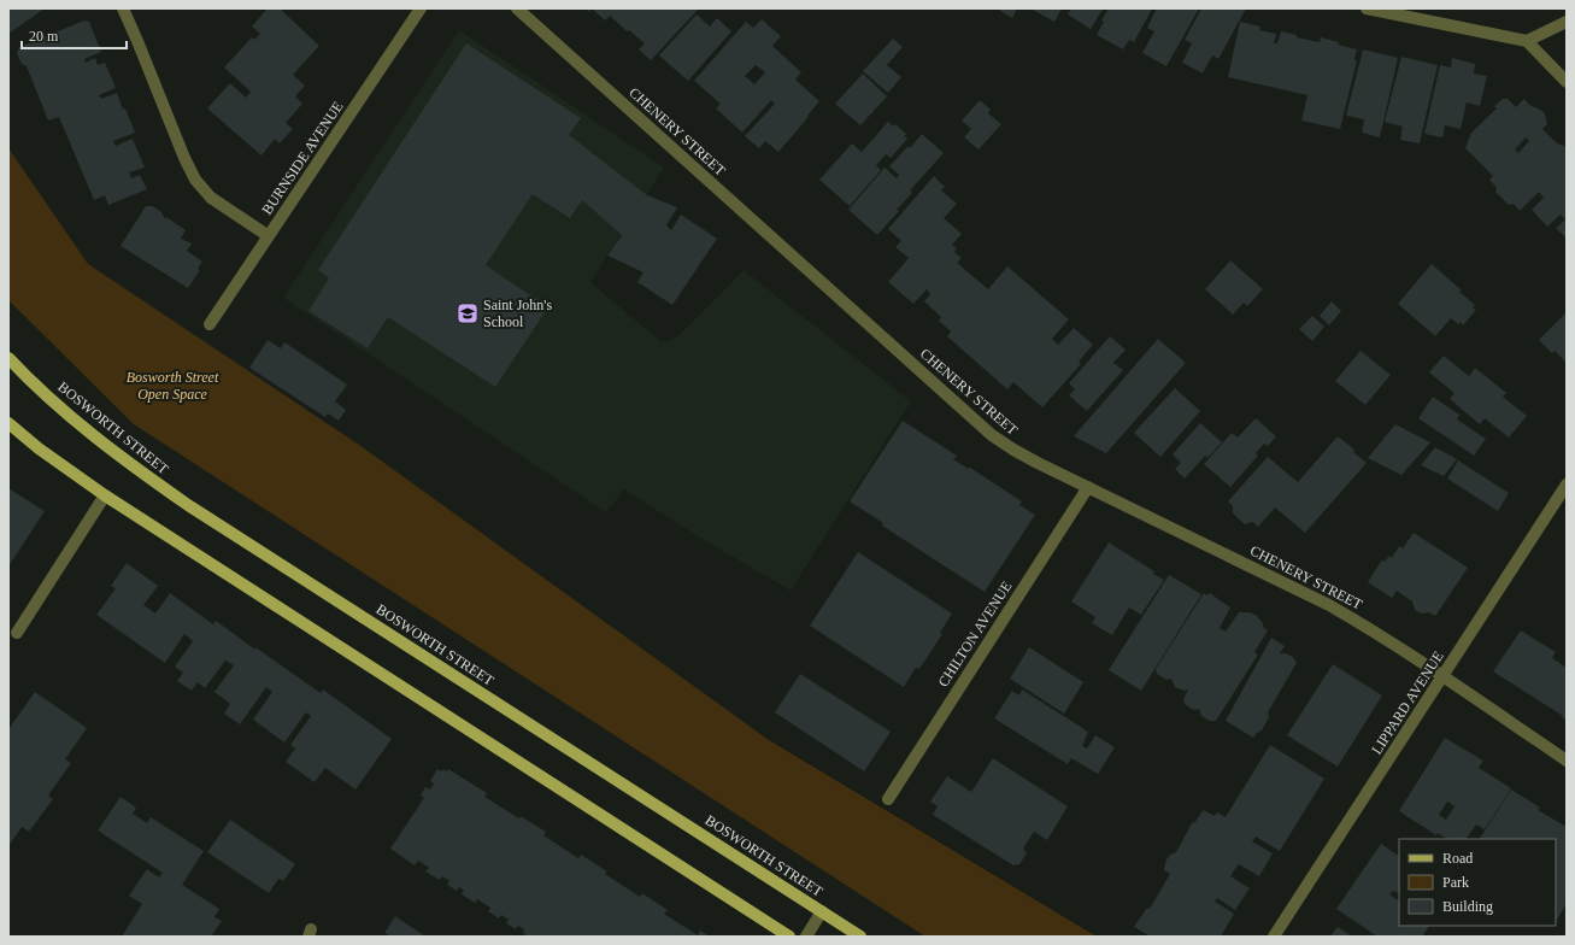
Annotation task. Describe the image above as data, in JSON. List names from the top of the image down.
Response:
{
  "streets": {
    "main road": ["BOSWORTH STREET"],
    "street": [
      "CHENERY STREET",
      "BURNSIDE AVENUE",
      "CHILTON AVENUE",
      "LIPPARD AVENUE"
    ]
  },
  "crossings": [
    ["CHENERY STREET", "CHILTON AVENUE"],
    ["CHENERY STREET", "LIPPARD AVENUE"]
  ],
  "parks": ["Bosworth Street Open Space"],
  "places": {
    "school or university": ["Saint John's School"]
  },
  "legend": ["Road", "Park", "Building"],
  "scale_bar": "20 m"
}
